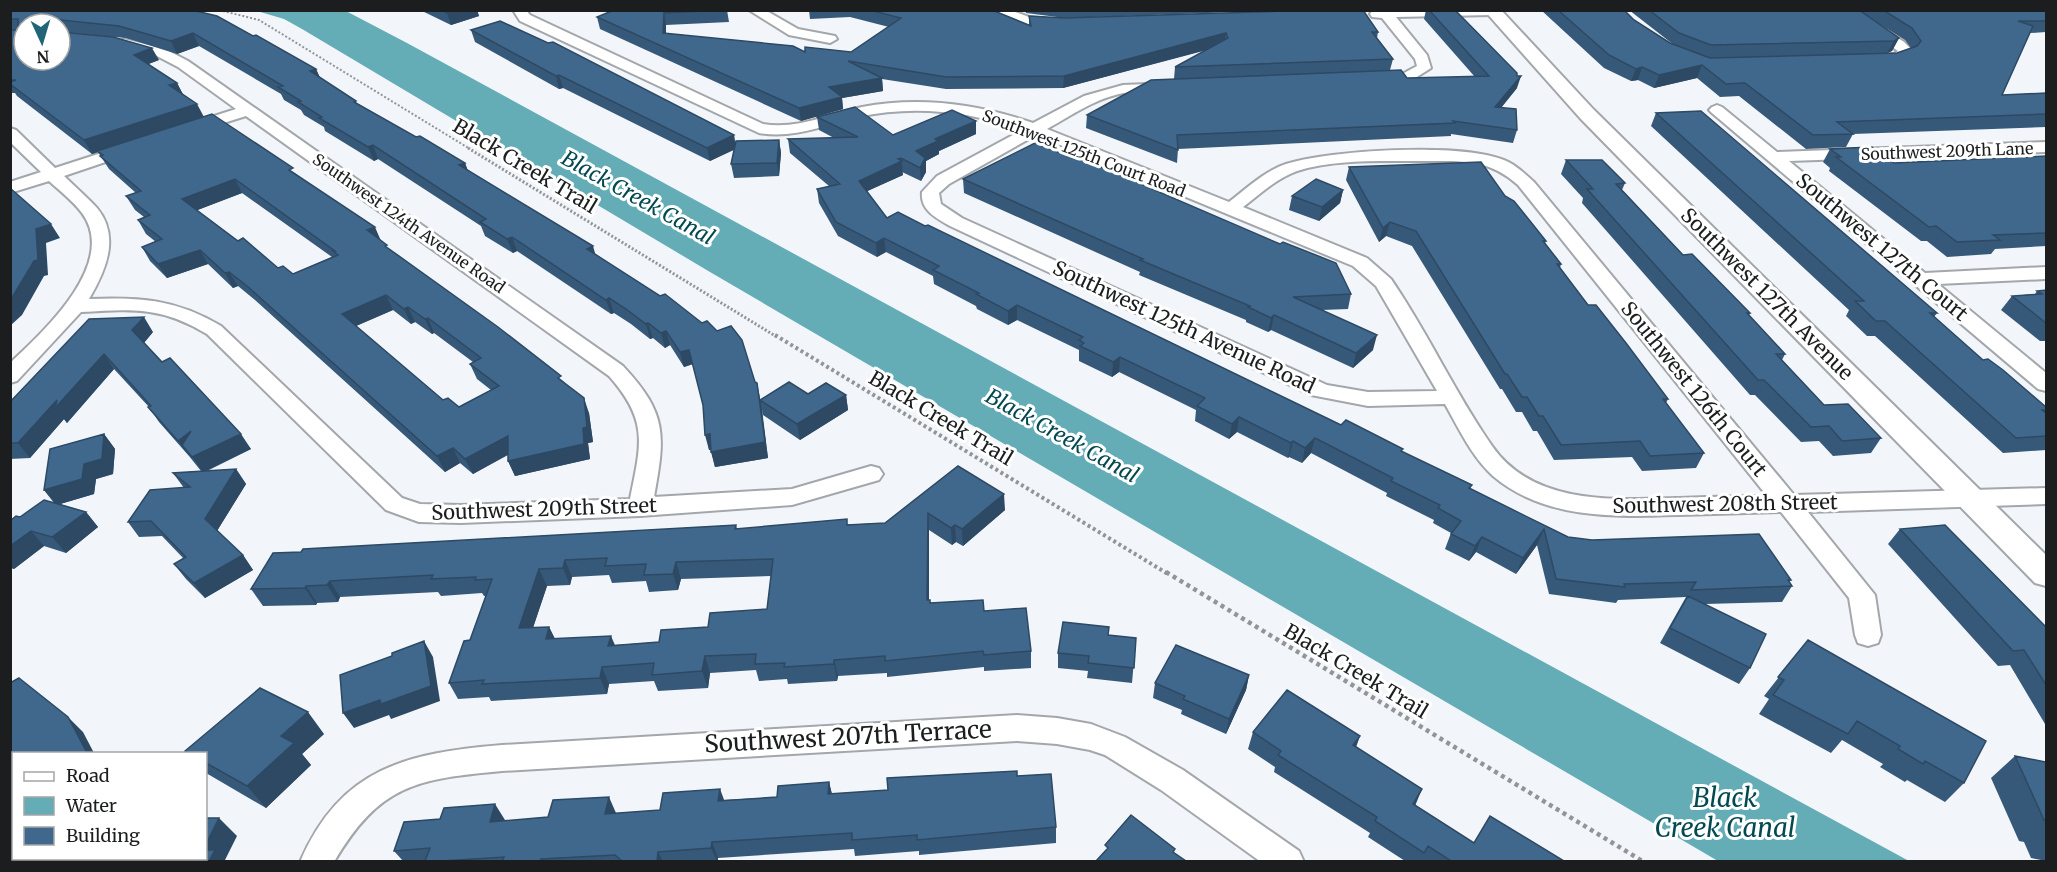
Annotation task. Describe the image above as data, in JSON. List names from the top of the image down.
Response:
{
  "streets": {
    "street": [
      "Southwest 209th Lane",
      "Southwest 125th Court Road",
      "Southwest 124th Avenue Road",
      "Southwest 127th Court",
      "Southwest 127th Avenue",
      "Southwest 125th Avenue Road",
      "Southwest 126th Court",
      "Southwest 208th Street",
      "Southwest 209th Street",
      "Southwest 207th Terrace"
    ],
    "path": ["Black Creek Trail"]
  },
  "crossings": [
    ["Southwest 209th Lane", "Southwest 127th Court"],
    ["Southwest 125th Court Road", "Southwest 125th Avenue Road"],
    ["Southwest 125th Court Road", "Southwest 126th Court"],
    ["Southwest 125th Court Road", "Southwest 208th Street"],
    ["Southwest 124th Avenue Road", "Southwest 209th Street"],
    ["Southwest 127th Avenue", "Southwest 208th Street"],
    ["Southwest 125th Avenue Road", "Southwest 208th Street"],
    ["Southwest 126th Court", "Southwest 208th Street"]
  ],
  "water": ["Black Creek Canal"],
  "legend": ["Road", "Water", "Building"],
  "north": "bottom"
}
